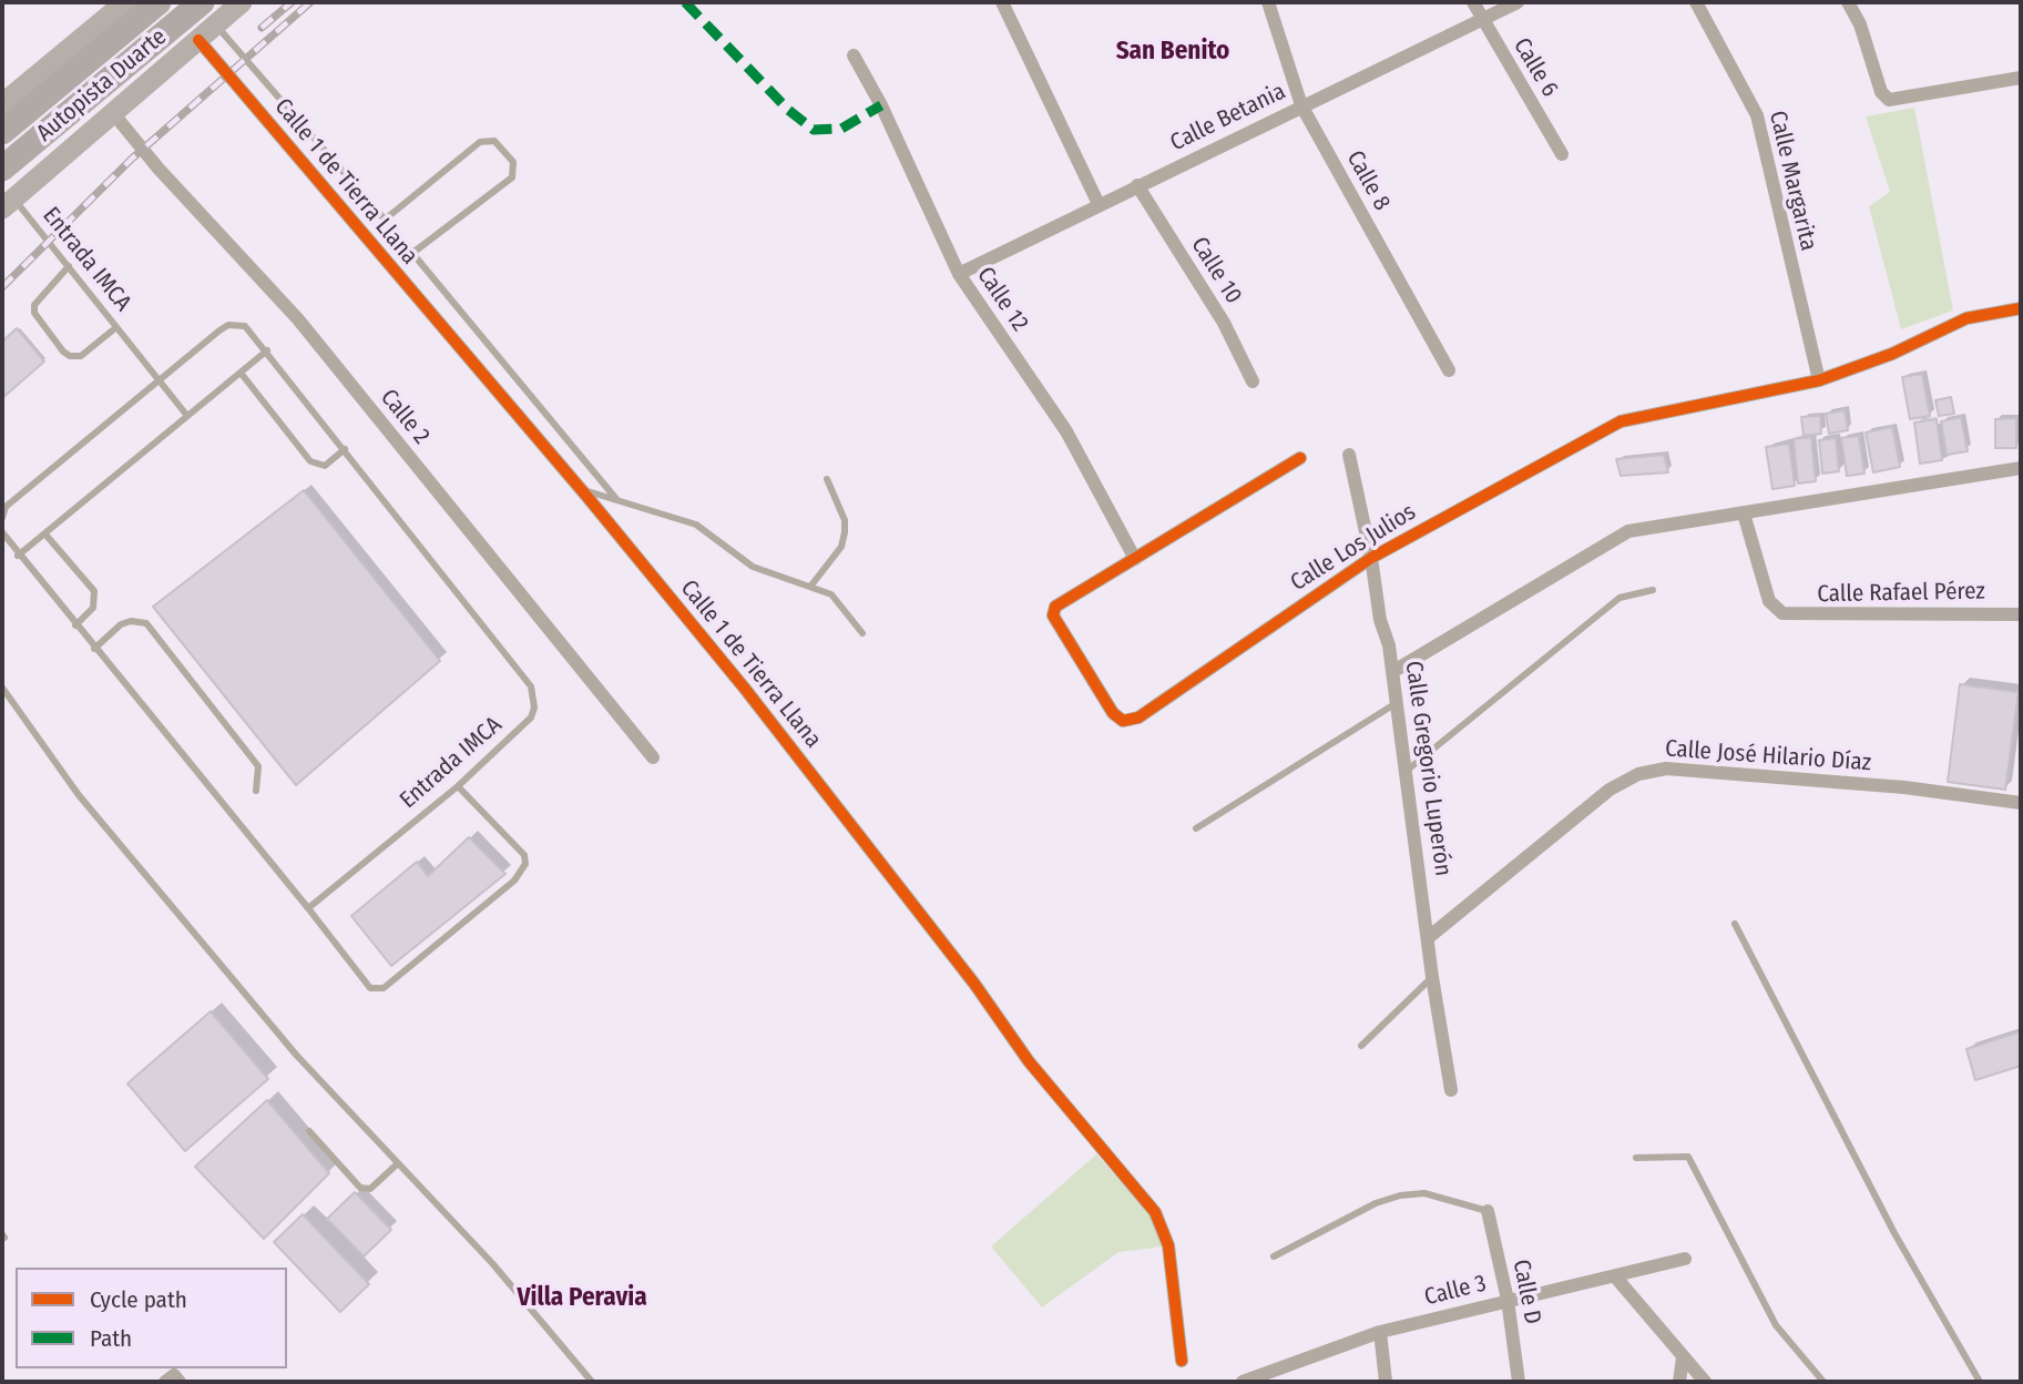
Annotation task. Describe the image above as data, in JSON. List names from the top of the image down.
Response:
{
  "streets": {
    "highway": ["Autopista Duarte"],
    "street": [
      "Calle 6",
      "Calle Betania",
      "Calle 8",
      "Calle Margarita",
      "Calle 1 de Tierra Llana",
      "Calle 10",
      "Calle 12",
      "Calle 2",
      "Calle Los Julios",
      "Calle Rafael Pérez",
      "Calle José Hilario Díaz",
      "Calle Gregorio Luperón",
      "Calle 3",
      "Calle D"
    ],
    "lane": ["Entrada IMCA"]
  },
  "crossings": [
    ["Calle 6", "Calle Betania"],
    ["Calle Betania", "Calle 8"],
    ["Calle Betania", "Calle 10"],
    ["Calle Betania", "Calle 12"],
    ["Calle Margarita", "Calle Los Julios"],
    ["Calle 12", "Calle Los Julios"],
    ["Calle Los Julios", "Calle Gregorio Luperón"],
    ["Calle José Hilario Díaz", "Calle Gregorio Luperón"],
    ["Calle 3", "Calle D"]
  ],
  "districts": ["San Benito", "Villa Peravia"],
  "legend": ["Cycle path", "Path"]
}
